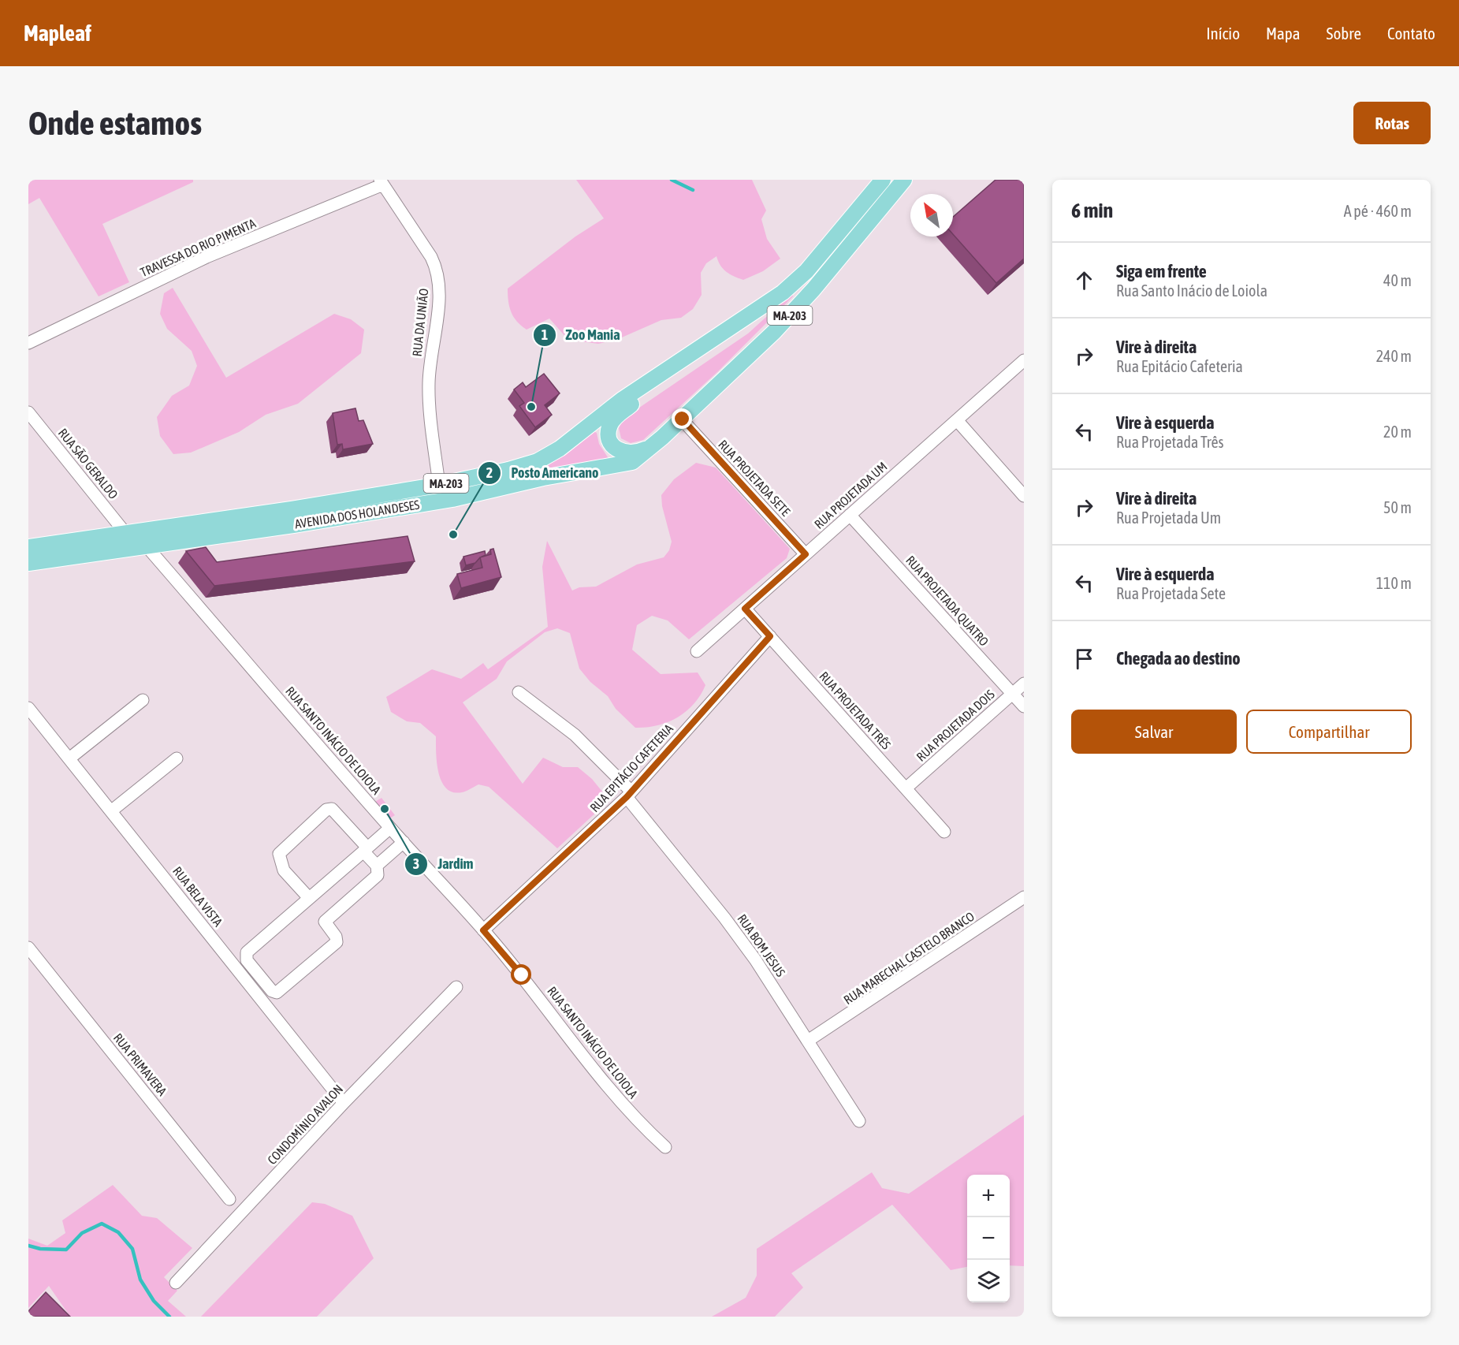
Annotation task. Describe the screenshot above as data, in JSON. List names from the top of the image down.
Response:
{
  "streets": {
    "main road": ["MA-203", "AVENIDA DOS HOLANDESES"],
    "street": [
      "TRAVESSA DO RIO PIMENTA",
      "RUA DA UNIÃO",
      "RUA SÃO GERALDO",
      "RUA PROJETADA SETE",
      "RUA PROJETADA UM",
      "RUA PROJETADA QUATRO",
      "RUA PROJETADA TRÊS",
      "RUA PROJETADA DOIS",
      "RUA SANTO INÁCIO DE LOIOLA",
      "RUA EPITÁCIO CAFETERIA",
      "RUA BELA VISTA",
      "RUA BOM JESUS",
      "RUA MARECHAL CASTELO BRANCO",
      "RUA PRIMAVERA",
      "CONDOMÍNIO AVALON"
    ]
  },
  "crossings": [
    ["TRAVESSA DO RIO PIMENTA", "RUA DA UNIÃO"],
    ["RUA DA UNIÃO", "AVENIDA DOS HOLANDESES"],
    ["RUA SÃO GERALDO", "AVENIDA DOS HOLANDESES"],
    ["RUA PROJETADA SETE", "RUA PROJETADA UM"],
    ["RUA PROJETADA SETE", "AVENIDA DOS HOLANDESES"],
    ["RUA PROJETADA UM", "RUA PROJETADA QUATRO"],
    ["RUA PROJETADA UM", "RUA PROJETADA TRÊS"],
    ["AVENIDA DOS HOLANDESES", "RUA SANTO INÁCIO DE LOIOLA"],
    ["RUA PROJETADA QUATRO", "RUA PROJETADA DOIS"],
    ["RUA PROJETADA TRÊS", "RUA PROJETADA DOIS"],
    ["RUA PROJETADA TRÊS", "RUA EPITÁCIO CAFETERIA"],
    ["RUA SANTO INÁCIO DE LOIOLA", "RUA EPITÁCIO CAFETERIA"],
    ["RUA EPITÁCIO CAFETERIA", "RUA BOM JESUS"],
    ["RUA BELA VISTA", "CONDOMÍNIO AVALON"],
    ["RUA BOM JESUS", "RUA MARECHAL CASTELO BRANCO"]
  ],
  "places": ["Zoo Mania", "Posto Americano", "Jardim"],
  "north": "top left",
  "page": {
    "header": "Mapleaf",
    "nav": [
      "Início",
      "Mapa",
      "Sobre",
      "Contato"
    ],
    "buttons": [
      "Rotas",
      ["Salvar", "Compartilhar"]
    ],
    "title": "Onde estamos",
    "heading": ["6 min", "A pé · 460 m"],
    "list": [
      ["Siga em frente", "Rua Santo Inácio de Loiola", "40 m"],
      ["Vire à direita", "Rua Epitácio Cafeteria", "240 m"],
      ["Vire à esquerda", "Rua Projetada Três", "20 m"],
      ["Vire à direita", "Rua Projetada Um", "50 m"],
      ["Vire à esquerda", "Rua Projetada Sete", "110 m"],
      "Chegada ao destino"
    ],
    "map_buttons": ["+", "−"]
  }
}
